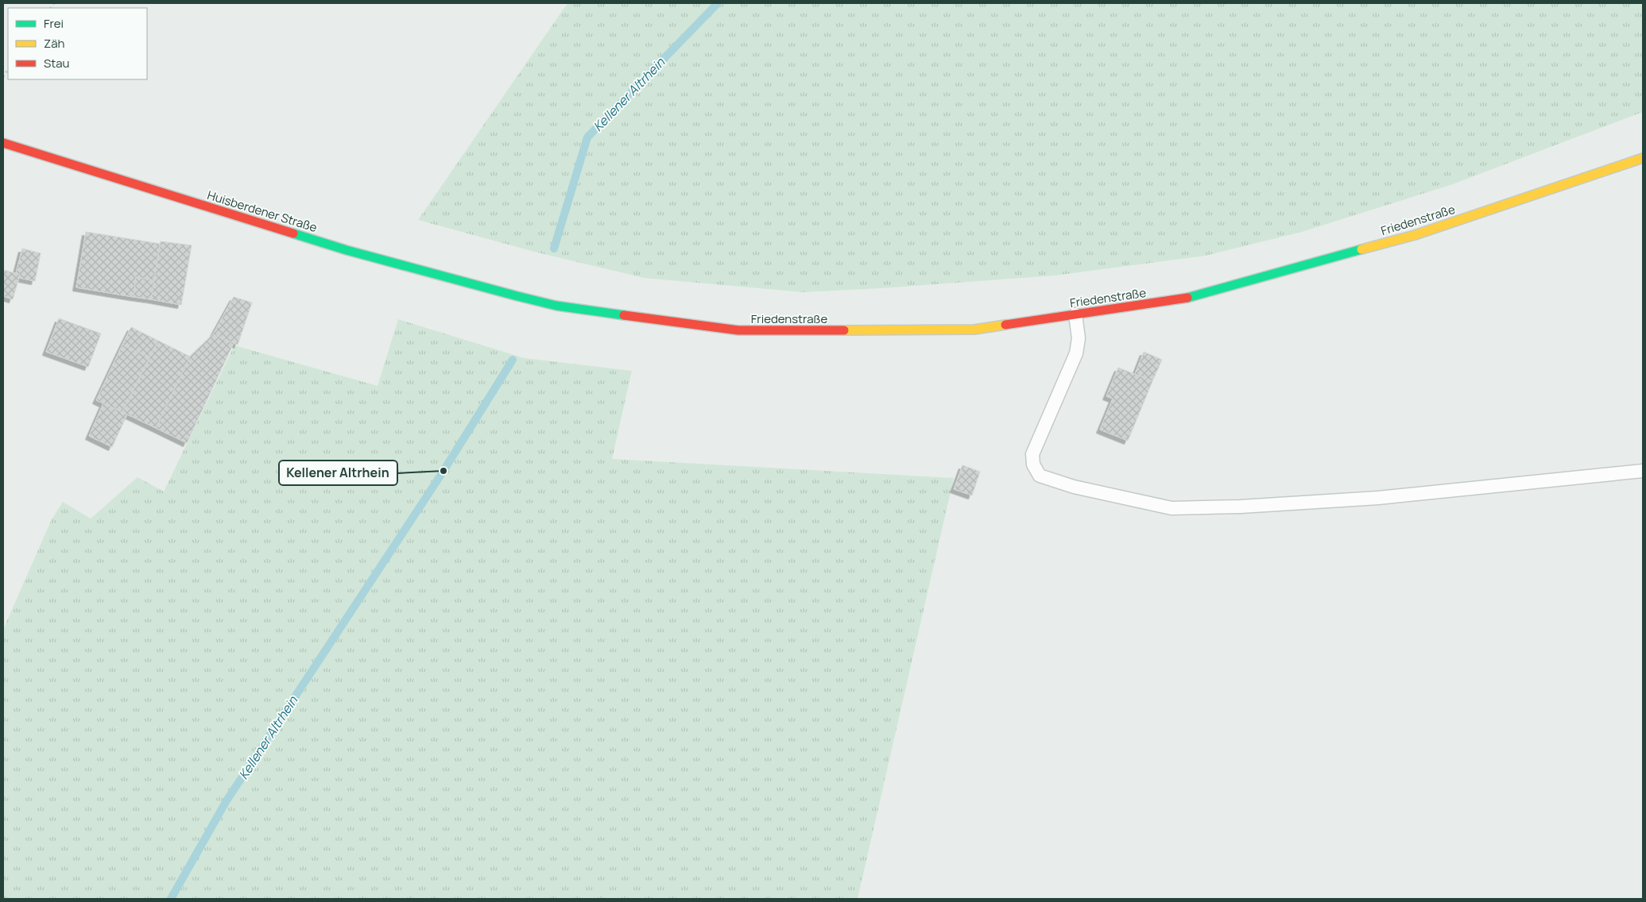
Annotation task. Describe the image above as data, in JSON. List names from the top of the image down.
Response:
{
  "streets": {
    "street": ["Huisberdener Straße", "Friedenstraße"]
  },
  "crossings": [
    ["Huisberdener Straße", "Friedenstraße"]
  ],
  "water": ["Kellener Altrhein"],
  "places": ["Kellener Altrhein"],
  "legend": ["Frei", "Zäh", "Stau"]
}
